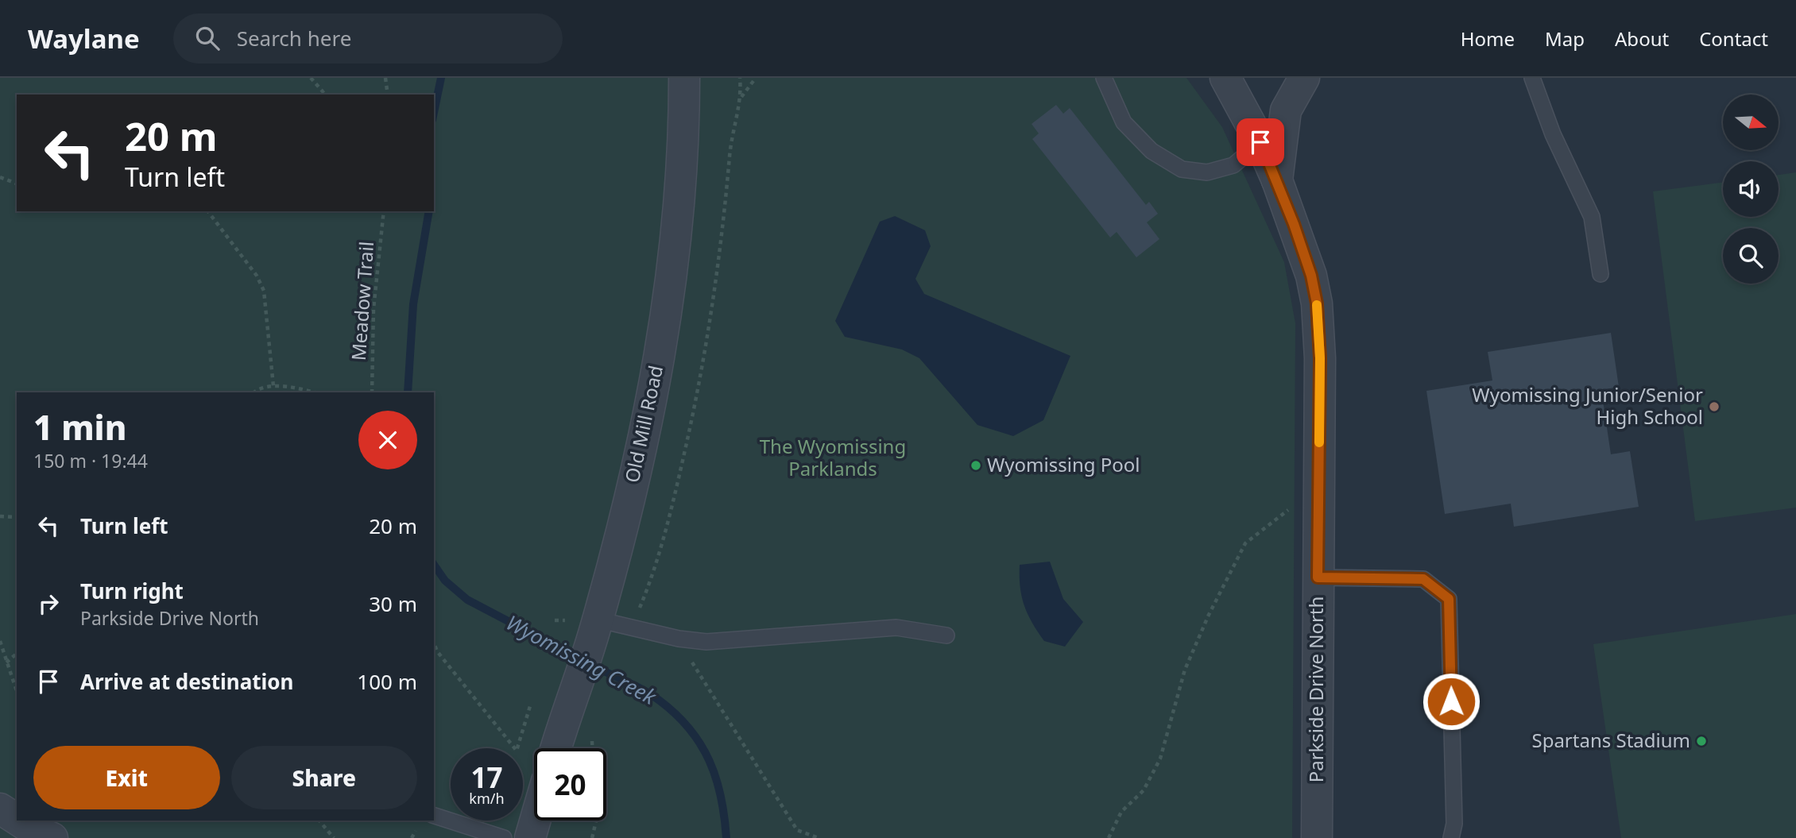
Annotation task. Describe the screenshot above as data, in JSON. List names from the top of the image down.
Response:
{
  "streets": {
    "street": ["Old Mill Road", "Parkside Drive North"],
    "path": ["Meadow Trail"]
  },
  "water": ["Wyomissing Creek"],
  "parks": ["The Wyomissing Parklands"],
  "places": ["Wyomissing Junior/Senior High School", "Wyomissing Pool", "Spartans Stadium"],
  "north": "right",
  "page": {
    "header": "Waylane",
    "search": "Search here",
    "nav": [
      "Home",
      "Map",
      "About",
      "Contact"
    ],
    "turn": ["20 m", "Turn left"],
    "heading": ["1 min", "150 m · 19:44"],
    "list": [
      {
        "name": "Turn left",
        "value": "20 m"
      },
      {
        "name": "Turn right",
        "note": "Parkside Drive North",
        "value": "30 m"
      },
      {
        "name": "Arrive at destination",
        "value": "100 m"
      }
    ],
    "buttons": ["Exit", "Share"],
    "speed": "17 km/h",
    "limit": "20"
  }
}
